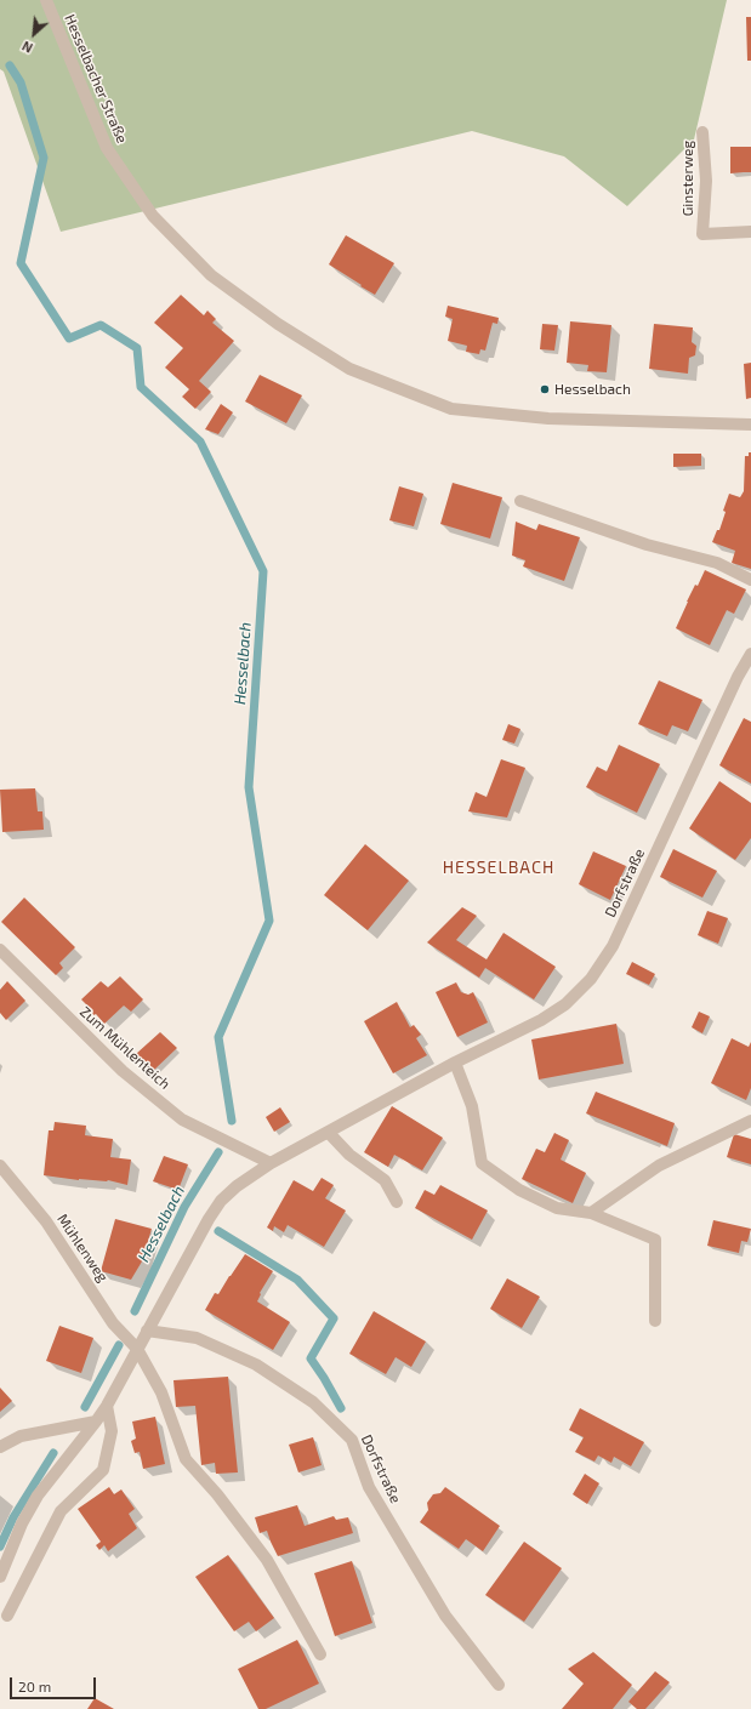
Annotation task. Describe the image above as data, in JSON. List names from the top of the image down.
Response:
{
  "streets": {
    "street": [
      "Hesselbacher Straße",
      "Ginsterweg",
      "Dorfstraße",
      "Zum Mühlenteich",
      "Mühlenweg"
    ]
  },
  "crossings": [
    ["Dorfstraße", "Zum Mühlenteich"],
    ["Dorfstraße", "Mühlenweg"]
  ],
  "districts": ["HESSELBACH"],
  "water": ["Hesselbach"],
  "places": ["Hesselbach"],
  "scale_bar": "20 m",
  "north": "bottom left"
}
